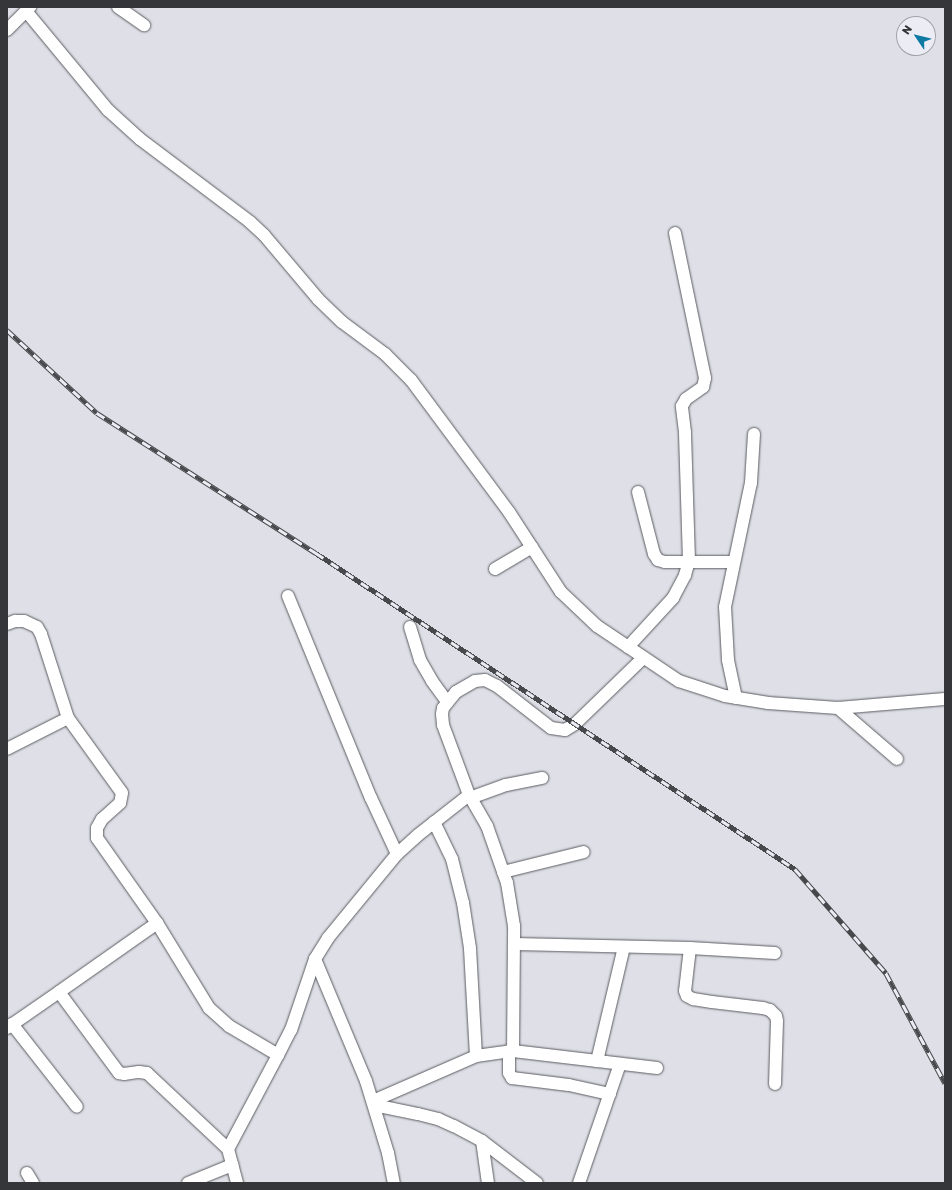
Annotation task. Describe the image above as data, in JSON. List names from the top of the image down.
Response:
{
  "north": "top left"
}
